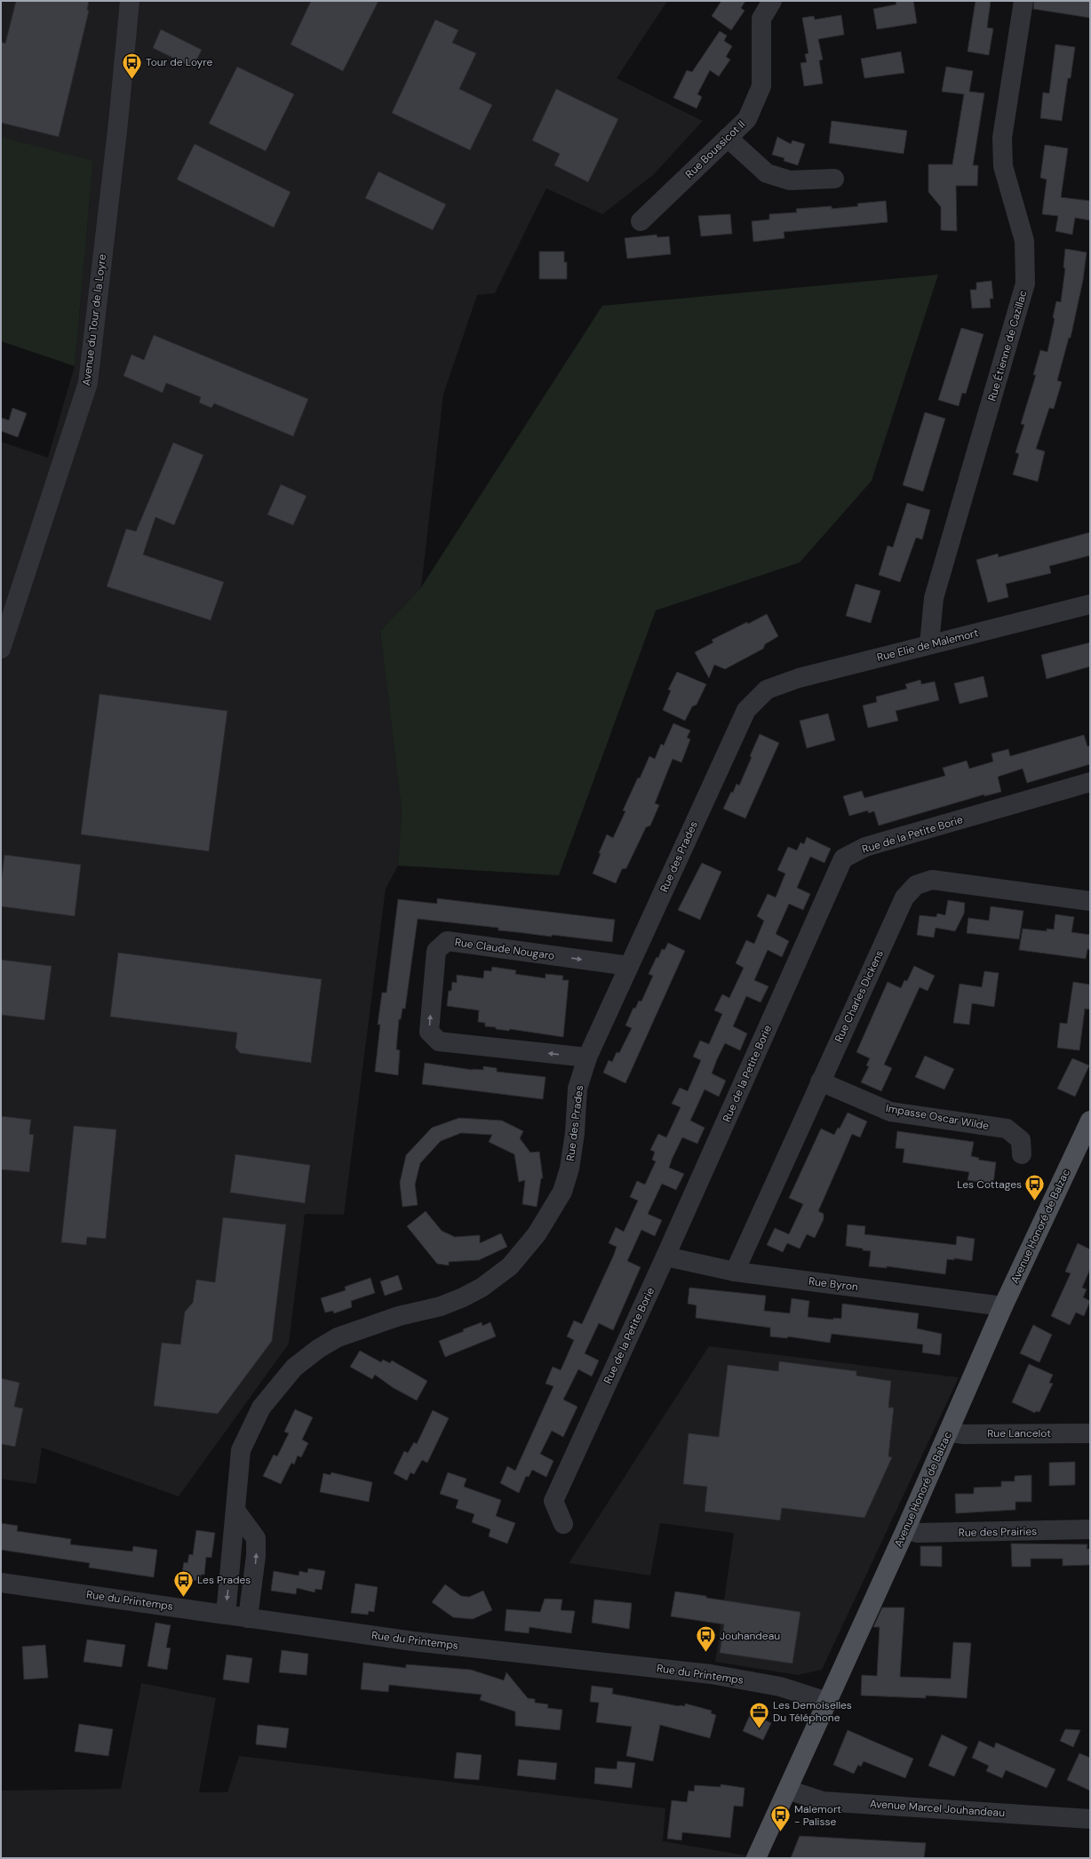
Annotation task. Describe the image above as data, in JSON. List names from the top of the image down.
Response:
{
  "streets": {
    "main road": ["Avenue Honoré de Balzac"],
    "street": [
      "Rue Boussicot II",
      "Avenue du Tour de la Loyre",
      "Rue Étienne de Cazillac",
      "Rue Elie de Malemort",
      "Rue de la Petite Borie",
      "Rue des Prades",
      "Rue Claude Nougaro",
      "Rue Charles Dickens",
      "Impasse Oscar Wilde",
      "Rue Byron",
      "Rue Lancelot",
      "Rue des Prairies",
      "Rue du Printemps",
      "Avenue Marcel Jouhandeau"
    ]
  },
  "crossings": [
    ["Rue Étienne de Cazillac", "Rue Elie de Malemort"],
    ["Rue Elie de Malemort", "Rue des Prades"],
    ["Rue de la Petite Borie", "Rue Byron"],
    ["Rue des Prades", "Rue Claude Nougaro"],
    ["Rue des Prades", "Rue du Printemps"],
    ["Rue Charles Dickens", "Impasse Oscar Wilde"],
    ["Rue Charles Dickens", "Rue Byron"],
    ["Avenue Honoré de Balzac", "Rue Byron"],
    ["Avenue Honoré de Balzac", "Rue Lancelot"],
    ["Avenue Honoré de Balzac", "Rue des Prairies"],
    ["Avenue Honoré de Balzac", "Rue du Printemps"],
    ["Avenue Honoré de Balzac", "Avenue Marcel Jouhandeau"]
  ],
  "places": {
    "bus stop": [
      "Tour de Loyre",
      "Les Cottages",
      "Les Prades",
      "Jouhandeau",
      "Malemort - Palisse"
    ],
    "office": ["Les Demoiselles Du Téléphone"]
  }
}
